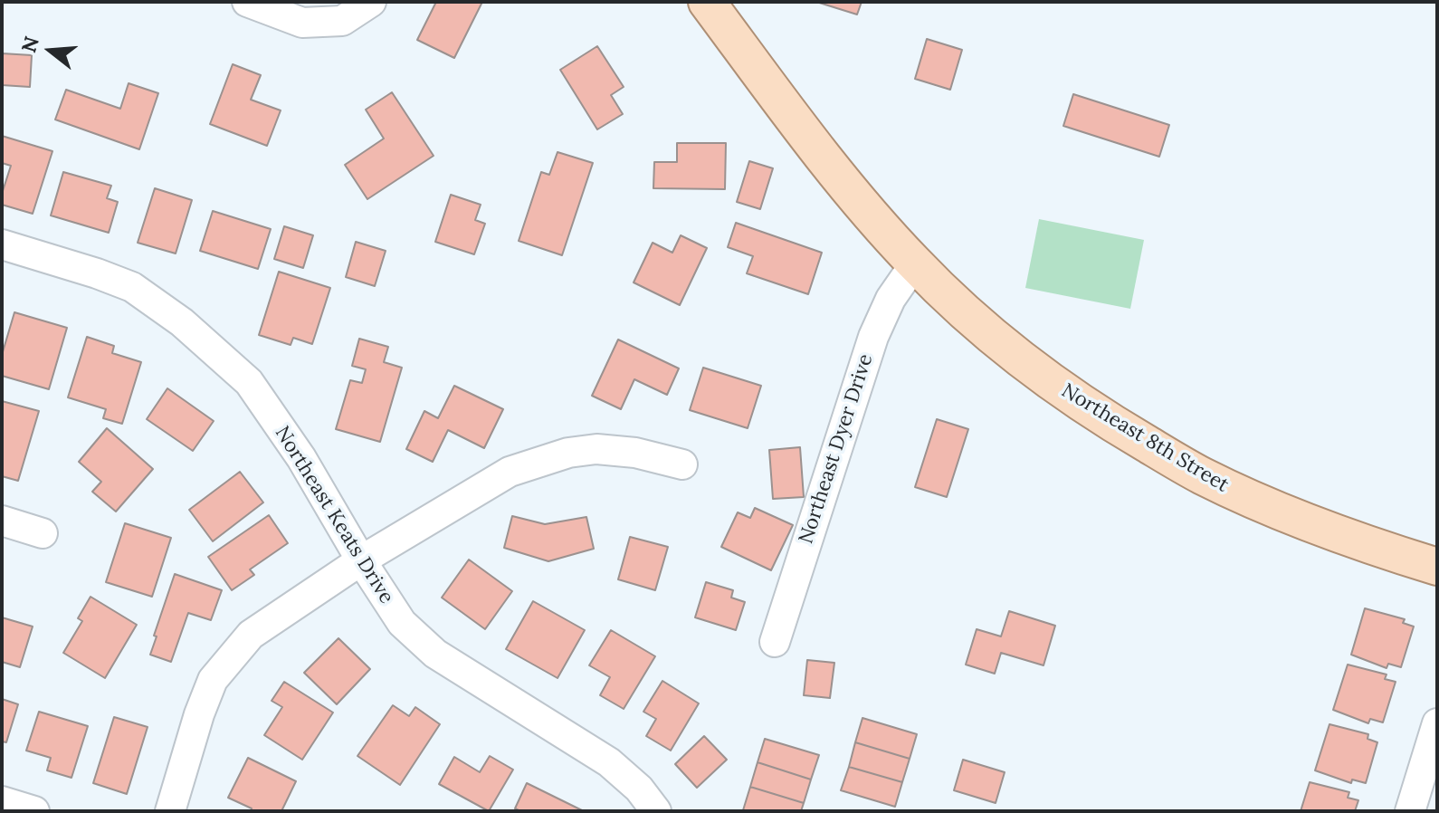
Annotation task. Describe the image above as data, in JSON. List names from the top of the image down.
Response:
{
  "streets": {
    "main road": ["Northeast 8th Street"],
    "street": ["Northeast Dyer Drive", "Northeast Keats Drive"]
  },
  "crossings": [
    ["Northeast 8th Street", "Northeast Dyer Drive"]
  ],
  "north": "left"
}
